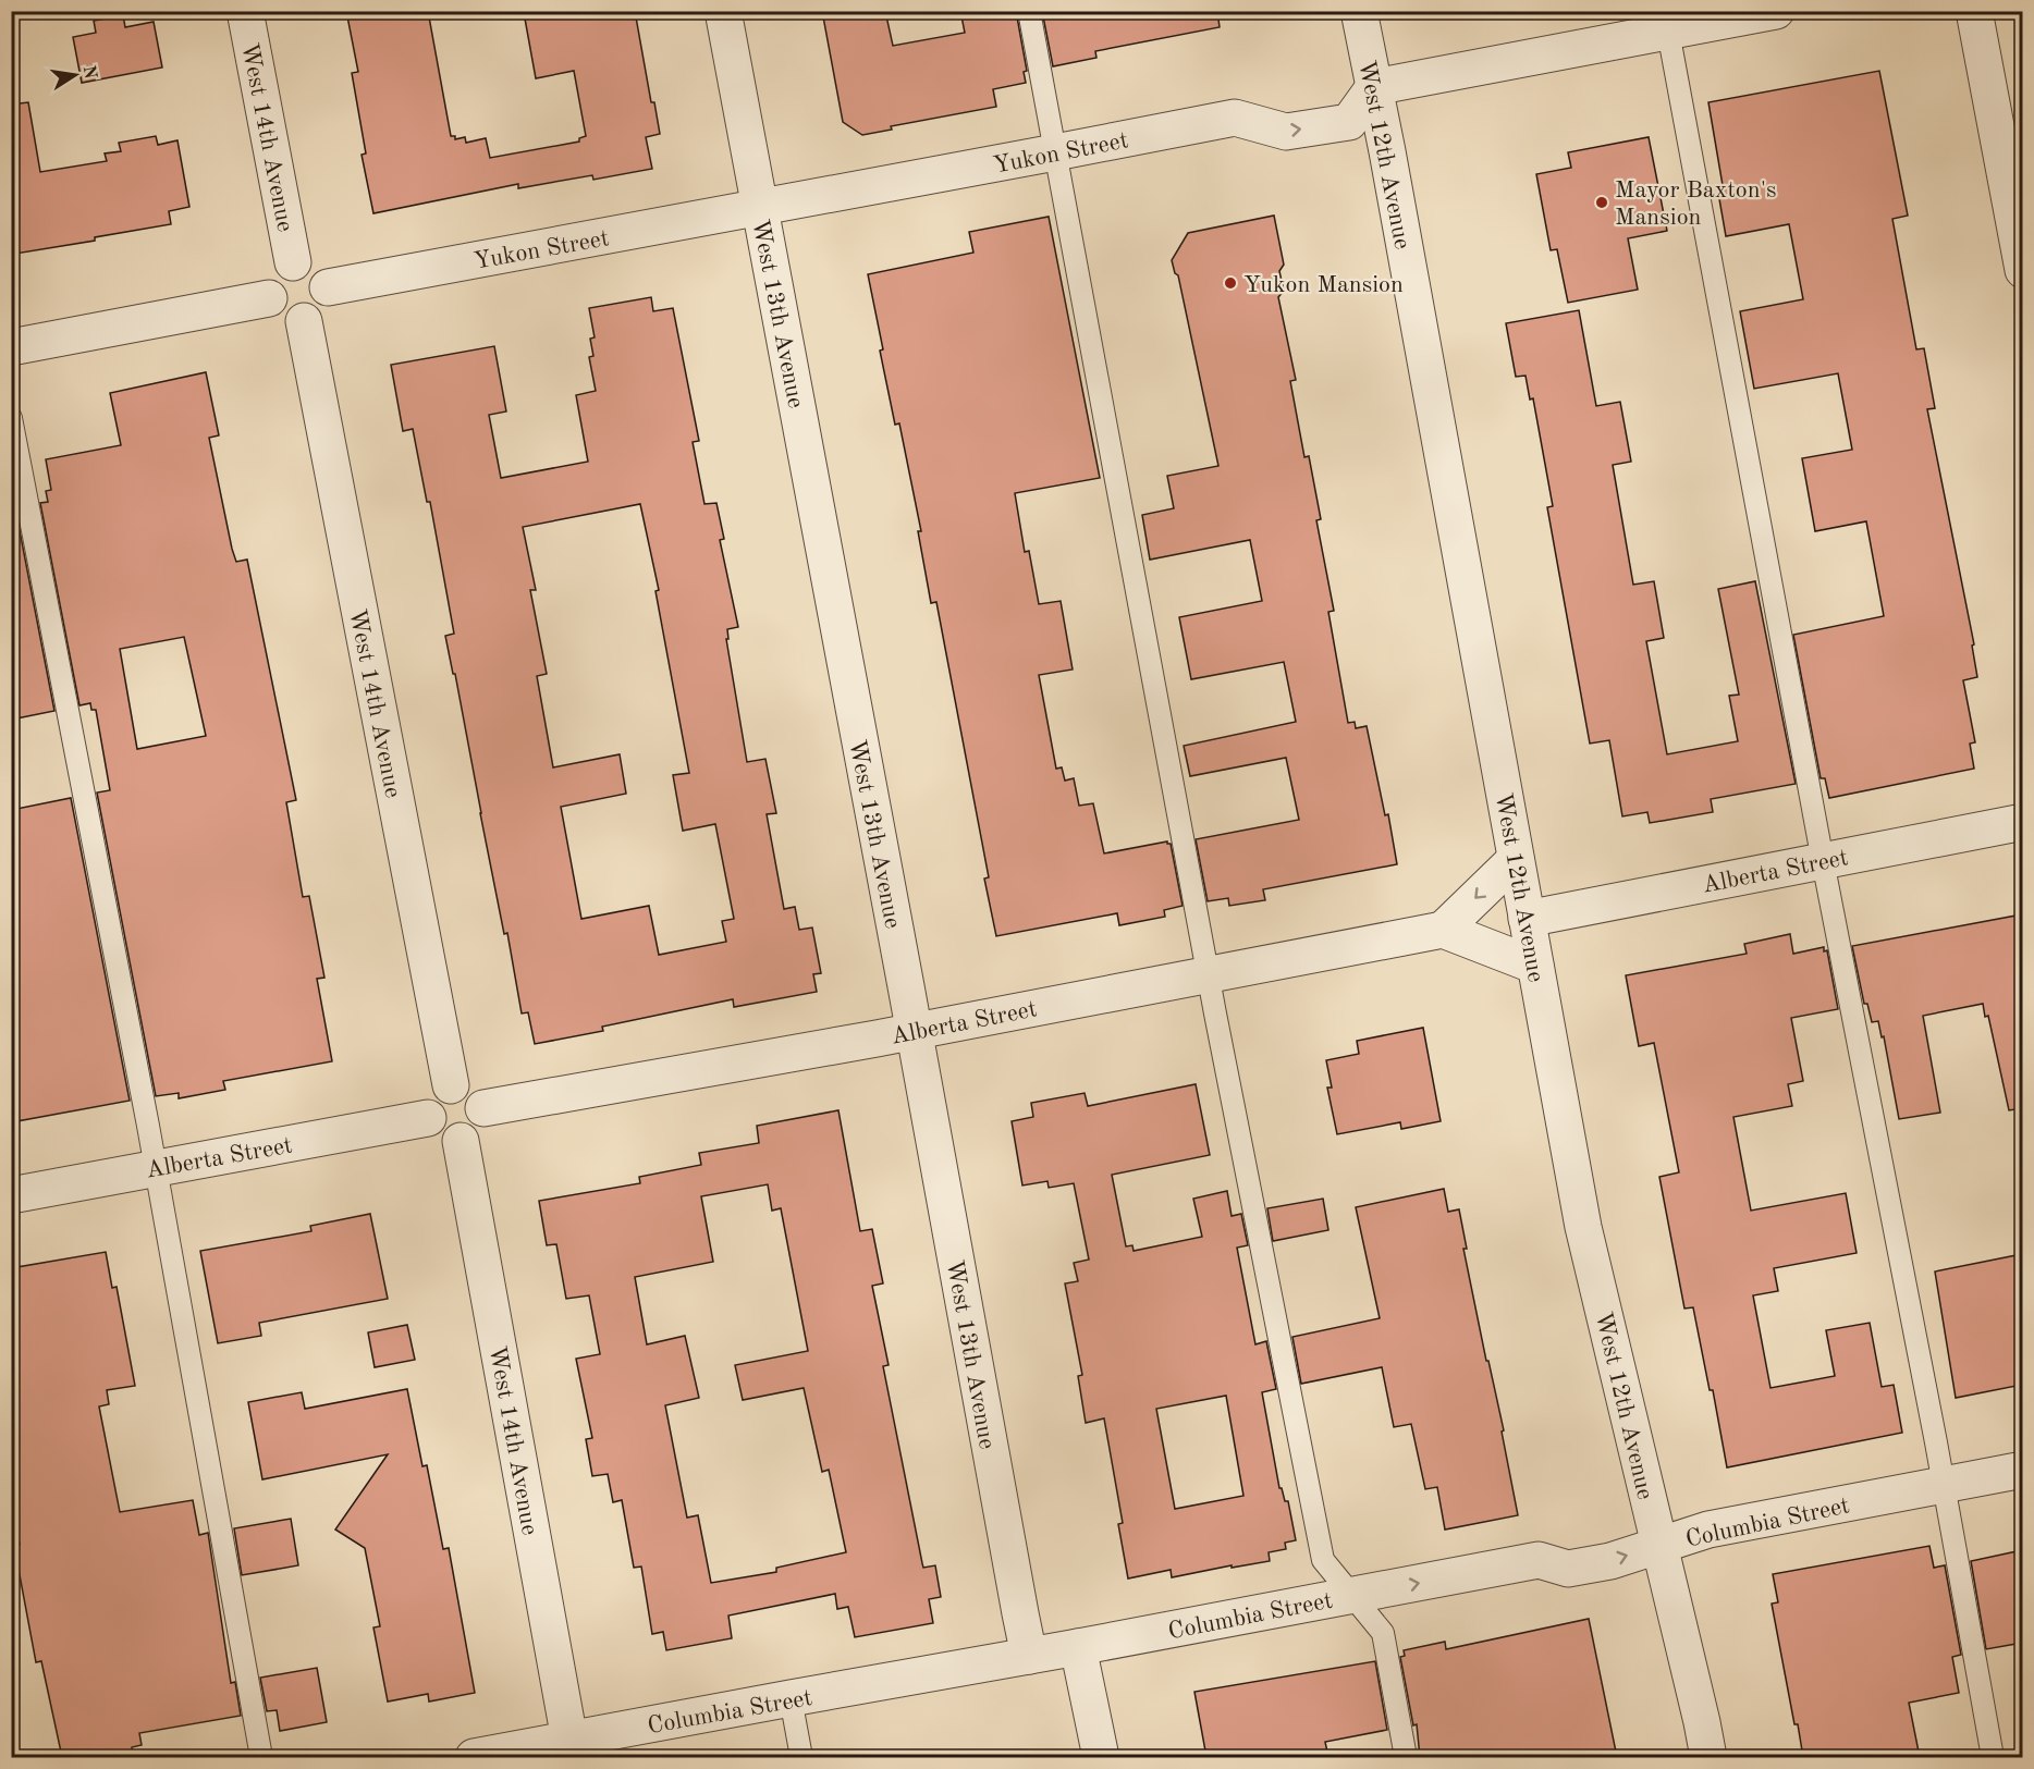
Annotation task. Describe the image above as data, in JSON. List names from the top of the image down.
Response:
{
  "streets": {
    "street": [
      "West 14th Avenue",
      "Yukon Street",
      "West 12th Avenue",
      "West 13th Avenue",
      "Alberta Street",
      "Columbia Street"
    ]
  },
  "crossings": [
    ["West 14th Avenue", "Yukon Street"],
    ["West 14th Avenue", "Alberta Street"],
    ["West 14th Avenue", "Columbia Street"],
    ["Yukon Street", "West 12th Avenue"],
    ["Yukon Street", "West 13th Avenue"],
    ["West 12th Avenue", "Alberta Street"],
    ["West 12th Avenue", "Columbia Street"],
    ["West 13th Avenue", "Alberta Street"],
    ["West 13th Avenue", "Columbia Street"]
  ],
  "places": ["Mayor Baxton's Mansion", "Yukon Mansion"],
  "north": "right"
}
